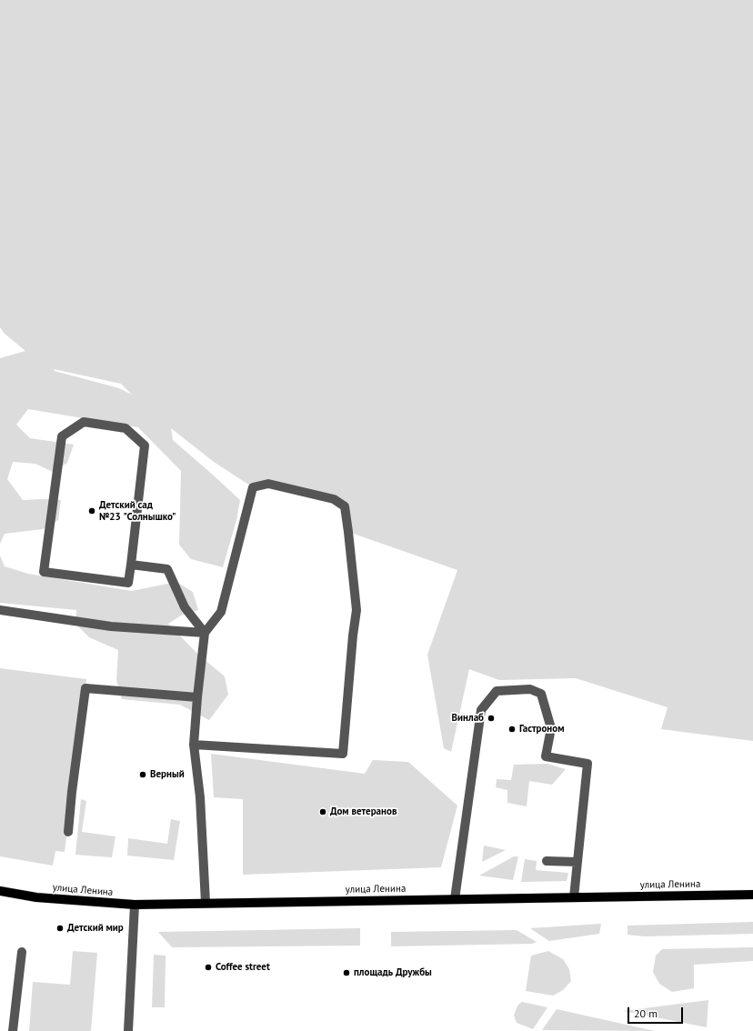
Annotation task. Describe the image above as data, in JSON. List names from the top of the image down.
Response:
{
  "streets": {
    "main road": ["улица Ленина"]
  },
  "places": [
    "Детский сад №23 \"Солнышко\"",
    "Винлаб",
    "Гастроном",
    "Верный",
    "Дом ветеранов",
    "Детский мир",
    "Coffee street",
    "площадь Дружбы"
  ],
  "scale_bar": "20 m"
}
